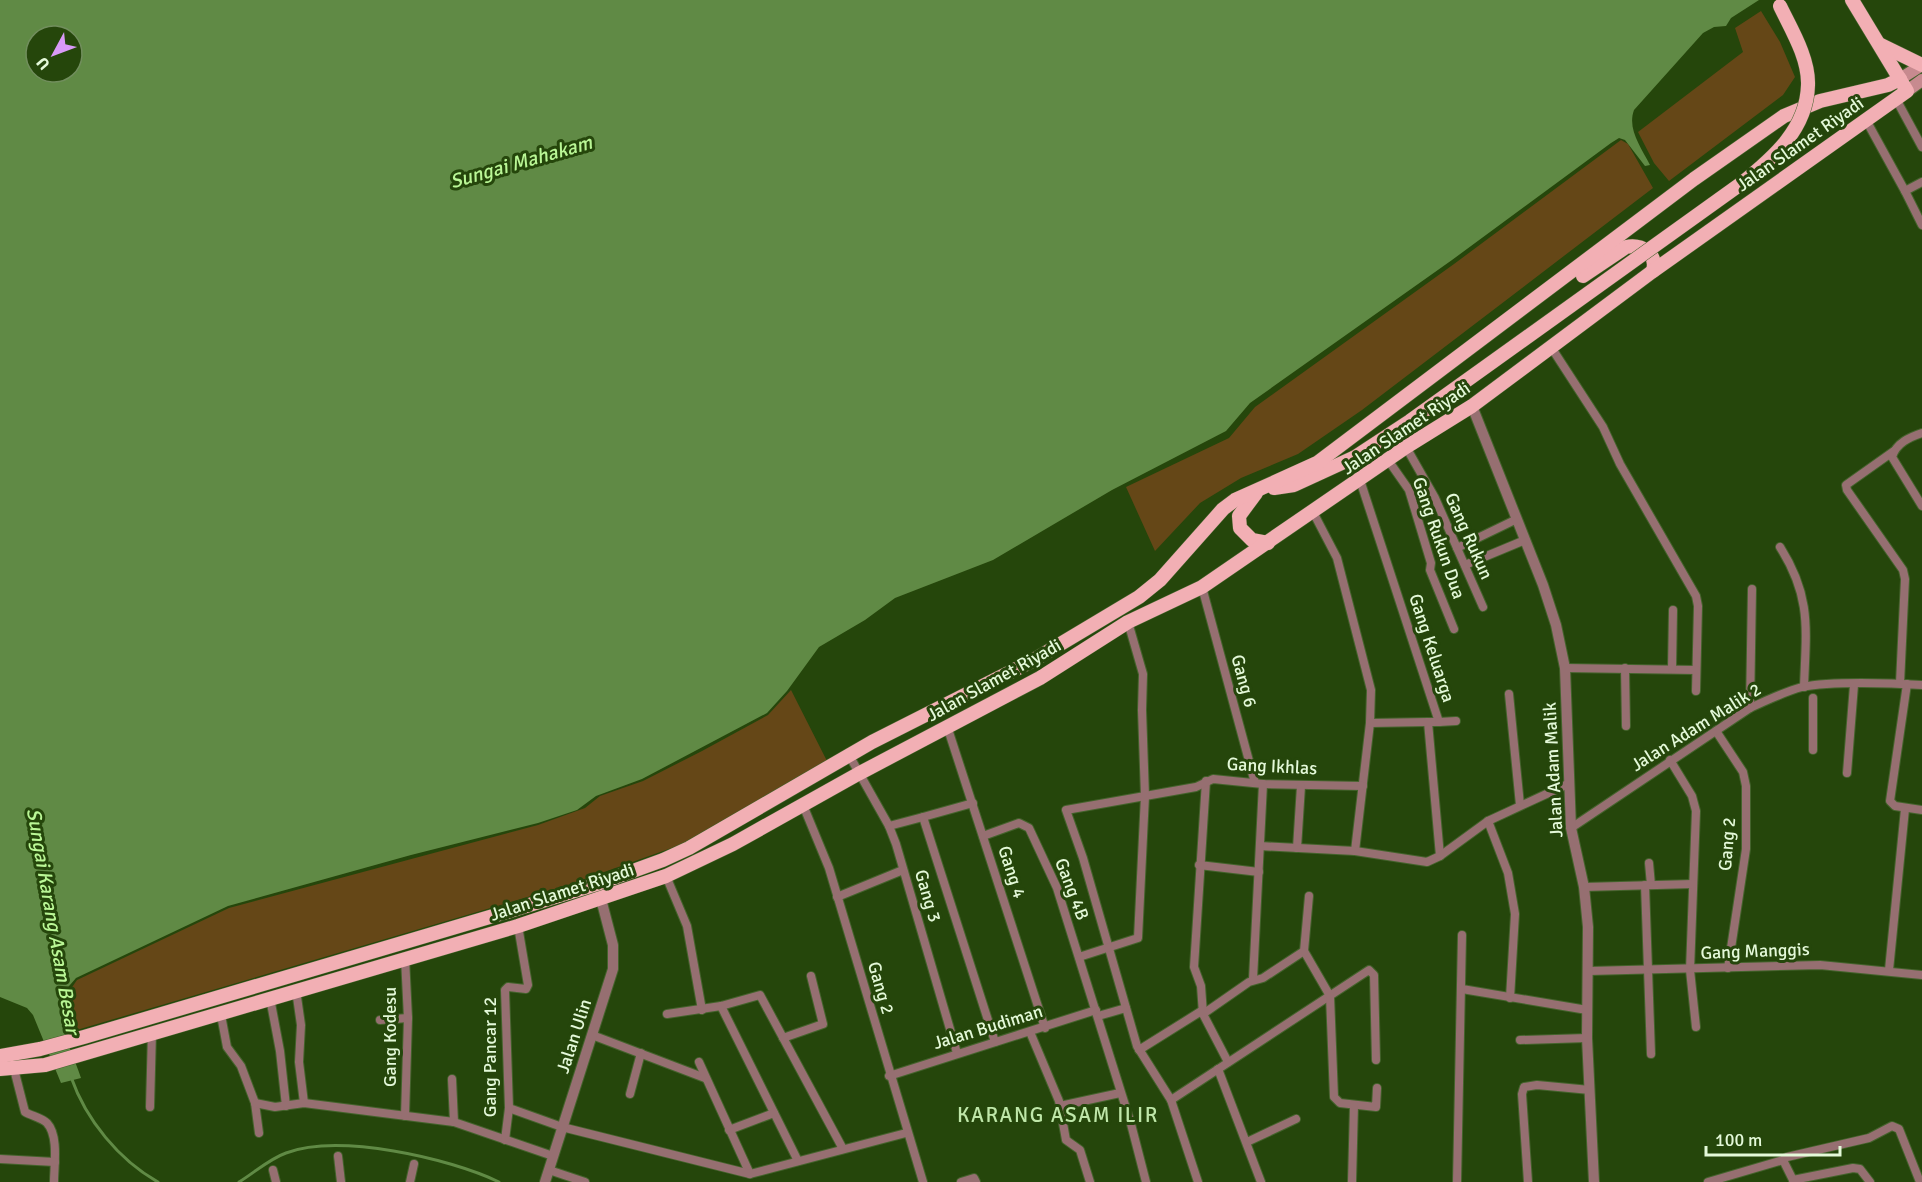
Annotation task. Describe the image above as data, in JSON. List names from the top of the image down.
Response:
{
  "streets": {
    "highway": ["Jalan Slamet Riyadi"],
    "street": [
      "Gang Rukun",
      "Gang Rukun Dua",
      "Gang Keluarga",
      "Gang 6",
      "Jalan Adam Malik 2",
      "Gang Ikhlas",
      "Jalan Adam Malik",
      "Gang 2",
      "Gang 4",
      "Gang 4B",
      "Gang 3",
      "Gang Manggis",
      "Jalan Budiman",
      "Jalan Ulin",
      "Gang Kodesu",
      "Gang Pancar 12"
    ]
  },
  "crossings": [
    ["Jalan Slamet Riyadi", "Gang Rukun"],
    ["Jalan Slamet Riyadi", "Gang Rukun Dua"],
    ["Jalan Slamet Riyadi", "Gang Keluarga"],
    ["Jalan Slamet Riyadi", "Gang 6"],
    ["Jalan Slamet Riyadi", "Jalan Adam Malik"],
    ["Jalan Slamet Riyadi", "Gang 2"],
    ["Jalan Slamet Riyadi", "Gang 4"],
    ["Jalan Slamet Riyadi", "Gang 3"],
    ["Jalan Slamet Riyadi", "Jalan Ulin"],
    ["Jalan Slamet Riyadi", "Gang Kodesu"],
    ["Jalan Slamet Riyadi", "Gang Pancar 12"],
    ["Gang 6", "Gang Ikhlas"],
    ["Jalan Adam Malik 2", "Jalan Adam Malik"],
    ["Jalan Adam Malik 2", "Gang 2"],
    ["Jalan Adam Malik", "Gang Manggis"],
    ["Gang 2", "Gang Manggis"],
    ["Gang 2", "Jalan Budiman"],
    ["Gang 4", "Gang 4B"],
    ["Gang 4", "Jalan Budiman"],
    ["Gang 4B", "Jalan Budiman"],
    ["Gang 3", "Jalan Budiman"]
  ],
  "districts": ["KARANG ASAM ILIR"],
  "water": ["Sungai Mahakam", "Sungai Karang Asam Besar"],
  "scale_bar": "100 m",
  "north": "bottom left"
}
